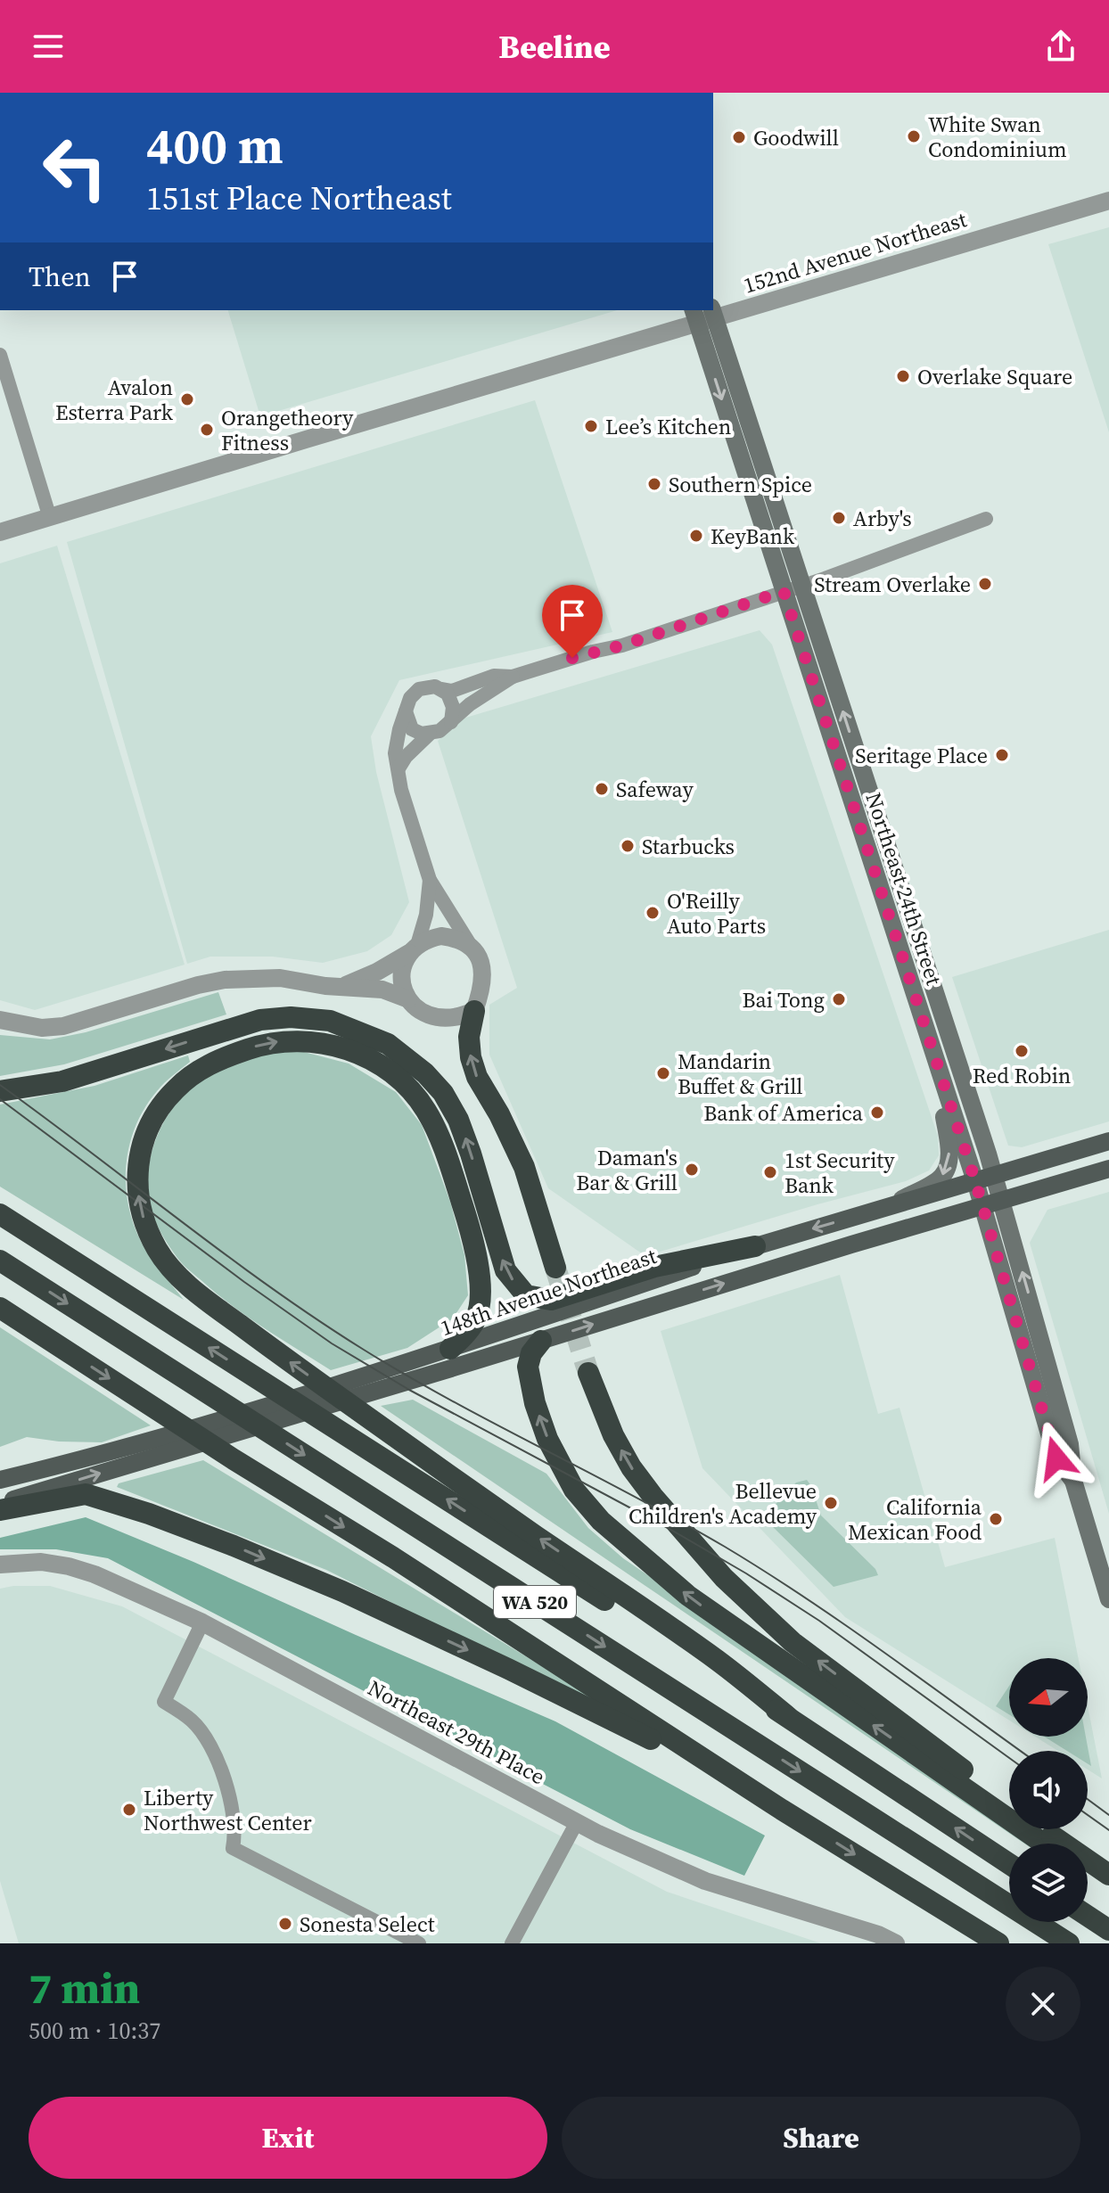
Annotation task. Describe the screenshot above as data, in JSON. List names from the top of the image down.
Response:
{
  "streets": {
    "highway": ["WA 520"],
    "main road": ["Northeast 24th Street", "148th Avenue Northeast"],
    "street": ["152nd Avenue Northeast", "Northeast 29th Place"]
  },
  "crossings": [
    ["152nd Avenue Northeast", "Northeast 24th Street"],
    ["Northeast 24th Street", "148th Avenue Northeast"]
  ],
  "places": [
    "White Swan Condominium",
    "Goodwill",
    "Overlake Square",
    "Avalon Esterra Park",
    "Lee’s Kitchen",
    "Orangetheory Fitness",
    "Southern Spice",
    "Arby's",
    "KeyBank",
    "Stream Overlake",
    "Seritage Place",
    "Safeway",
    "Starbucks",
    "O'Reilly Auto Parts",
    "Bai Tong",
    "Red Robin",
    "Mandarin Buffet & Grill",
    "Bank of America",
    "Daman's Bar & Grill",
    "1st Security Bank",
    "Bellevue Children's Academy",
    "California Mexican Food",
    "Liberty Northwest Center",
    "Sonesta Select"
  ],
  "north": "left",
  "page": {
    "header": "Beeline",
    "turn": ["400 m", "151st Place Northeast"],
    "then": "Then",
    "heading": ["7 min", "500 m · 10:37"],
    "buttons": ["Exit", "Share"]
  }
}
